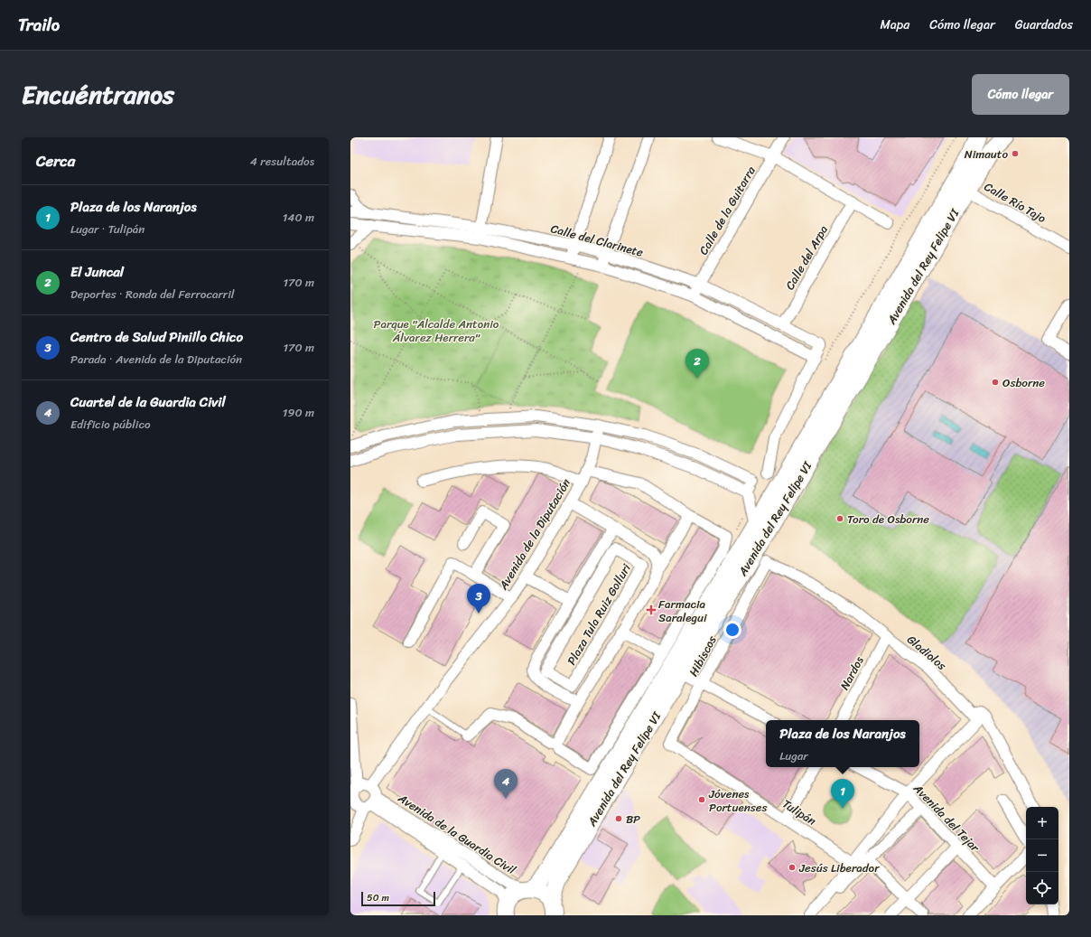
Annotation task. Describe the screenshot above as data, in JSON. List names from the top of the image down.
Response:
{
  "streets": {
    "main road": ["Avenida del Rey Felipe VI"],
    "street": [
      "Calle Río Tajo",
      "Calle de la Guitarra",
      "Calle del Clarinete",
      "Calle del Arpa",
      "Avenida de la Diputación",
      "Plaza Tula Ruiz Golluri",
      "Gladiolos",
      "Hibiscos",
      "Nardos",
      "Tulipán",
      "Avenida del Tejar",
      "Avenida de la Guardia Civil"
    ]
  },
  "crossings": [
    ["Calle Río Tajo", "Avenida del Rey Felipe VI"],
    ["Calle de la Guitarra", "Calle del Clarinete"],
    ["Calle del Clarinete", "Calle del Arpa"],
    ["Avenida del Rey Felipe VI", "Avenida de la Guardia Civil"],
    ["Avenida de la Diputación", "Avenida de la Guardia Civil"],
    ["Gladiolos", "Hibiscos"],
    ["Gladiolos", "Nardos"],
    ["Hibiscos", "Tulipán"]
  ],
  "parks": ["Parque \"Alcalde Antonio Álvarez Herrera\""],
  "places": {
    "other": [
      "Nimauto",
      "Osborne",
      "Toro de Osborne",
      "Jóvenes Portuenses",
      "BP",
      "Jesús Liberador"
    ],
    "health": ["Farmacia Saralegui"]
  },
  "scale_bar": "50 m",
  "page": {
    "header": "Trailo",
    "nav": ["Mapa", "Cómo llegar", "Guardados"],
    "title": "Encuéntranos",
    "buttons": "Cómo llegar",
    "heading": ["Cerca", "4 resultados"],
    "list": [
      {
        "mark": "1",
        "name": "Plaza de los Naranjos",
        "note": "Lugar · Tulipán",
        "value": "140 m"
      },
      {
        "mark": "2",
        "name": "El Juncal",
        "note": "Deportes · Ronda del Ferrocarril",
        "value": "170 m"
      },
      {
        "mark": "3",
        "name": "Centro de Salud Pinillo Chico",
        "note": "Parada · Avenida de la Diputación",
        "value": "170 m"
      },
      {
        "mark": "4",
        "name": "Cuartel de la Guardia Civil",
        "note": "Edificio público",
        "value": "190 m"
      }
    ],
    "pins": [
      "2",
      "3",
      "4",
      "1"
    ],
    "popup": ["Plaza de los Naranjos", "Lugar"],
    "map_buttons": ["+", "−"],
    "scale": "50 m"
  }
}
